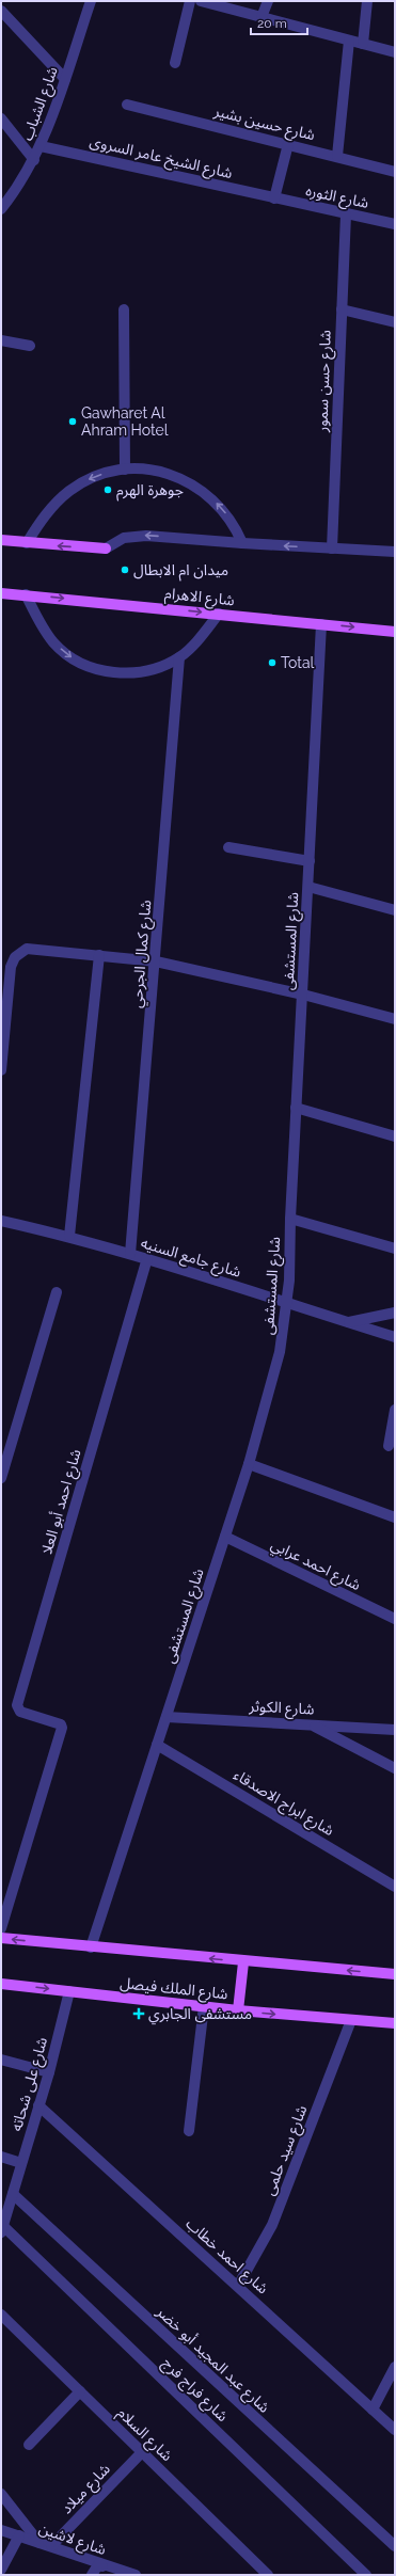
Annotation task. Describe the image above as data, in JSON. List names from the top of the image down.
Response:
{
  "streets": {
    "main road": ["شارع الاهرام", "شارع الملك فيصل"],
    "street": [
      "شارع الشباب",
      "شارع حسين بشير",
      "شارع الشيخ عامر السروى",
      "شارع الثوره",
      "شارع حسن سمور",
      "شارع المستشفى",
      "شارع كمال الجرحي",
      "شارع جامع السنيه",
      "شارع احمد أبو العلا",
      "شارع احمد عرابي",
      "شارع الكوثر",
      "شارع ابراج الاصدقاء",
      "شارع على شحاته",
      "شارع سيد حلمى",
      "شارع احمد خطاب",
      "شارع عبد المجيد أبو خضر",
      "شارع فراج فرج",
      "شارع السلام",
      "شارع ميلاد",
      "شارع لاشين"
    ]
  },
  "crossings": [
    ["شارع الشباب", "شارع الشيخ عامر السروى"],
    ["شارع الشيخ عامر السروى", "شارع الثوره"],
    ["شارع الثوره", "شارع حسن سمور"],
    ["شارع الاهرام", "شارع المستشفى"],
    ["شارع المستشفى", "شارع جامع السنيه"],
    ["شارع المستشفى", "شارع احمد عرابي"],
    ["شارع المستشفى", "شارع الكوثر"],
    ["شارع المستشفى", "شارع ابراج الاصدقاء"],
    ["شارع كمال الجرحي", "شارع جامع السنيه"],
    ["شارع جامع السنيه", "شارع احمد أبو العلا"],
    ["شارع الملك فيصل", "شارع على شحاته"],
    ["شارع الملك فيصل", "شارع سيد حلمى"],
    ["شارع على شحاته", "شارع احمد خطاب"],
    ["شارع على شحاته", "شارع عبد المجيد أبو خضر"],
    ["شارع على شحاته", "شارع فراج فرج"],
    ["شارع سيد حلمى", "شارع احمد خطاب"],
    ["شارع السلام", "شارع ميلاد"],
    ["شارع ميلاد", "شارع لاشين"]
  ],
  "one_way": ["شارع الاهرام"],
  "places": {
    "other": [
      "Gawharet Al Ahram Hotel",
      "جوهرة الهرم",
      "ميدان ام الابطال",
      "Total"
    ],
    "health": ["مستشفى الجابري"]
  },
  "scale_bar": "20 m"
}
